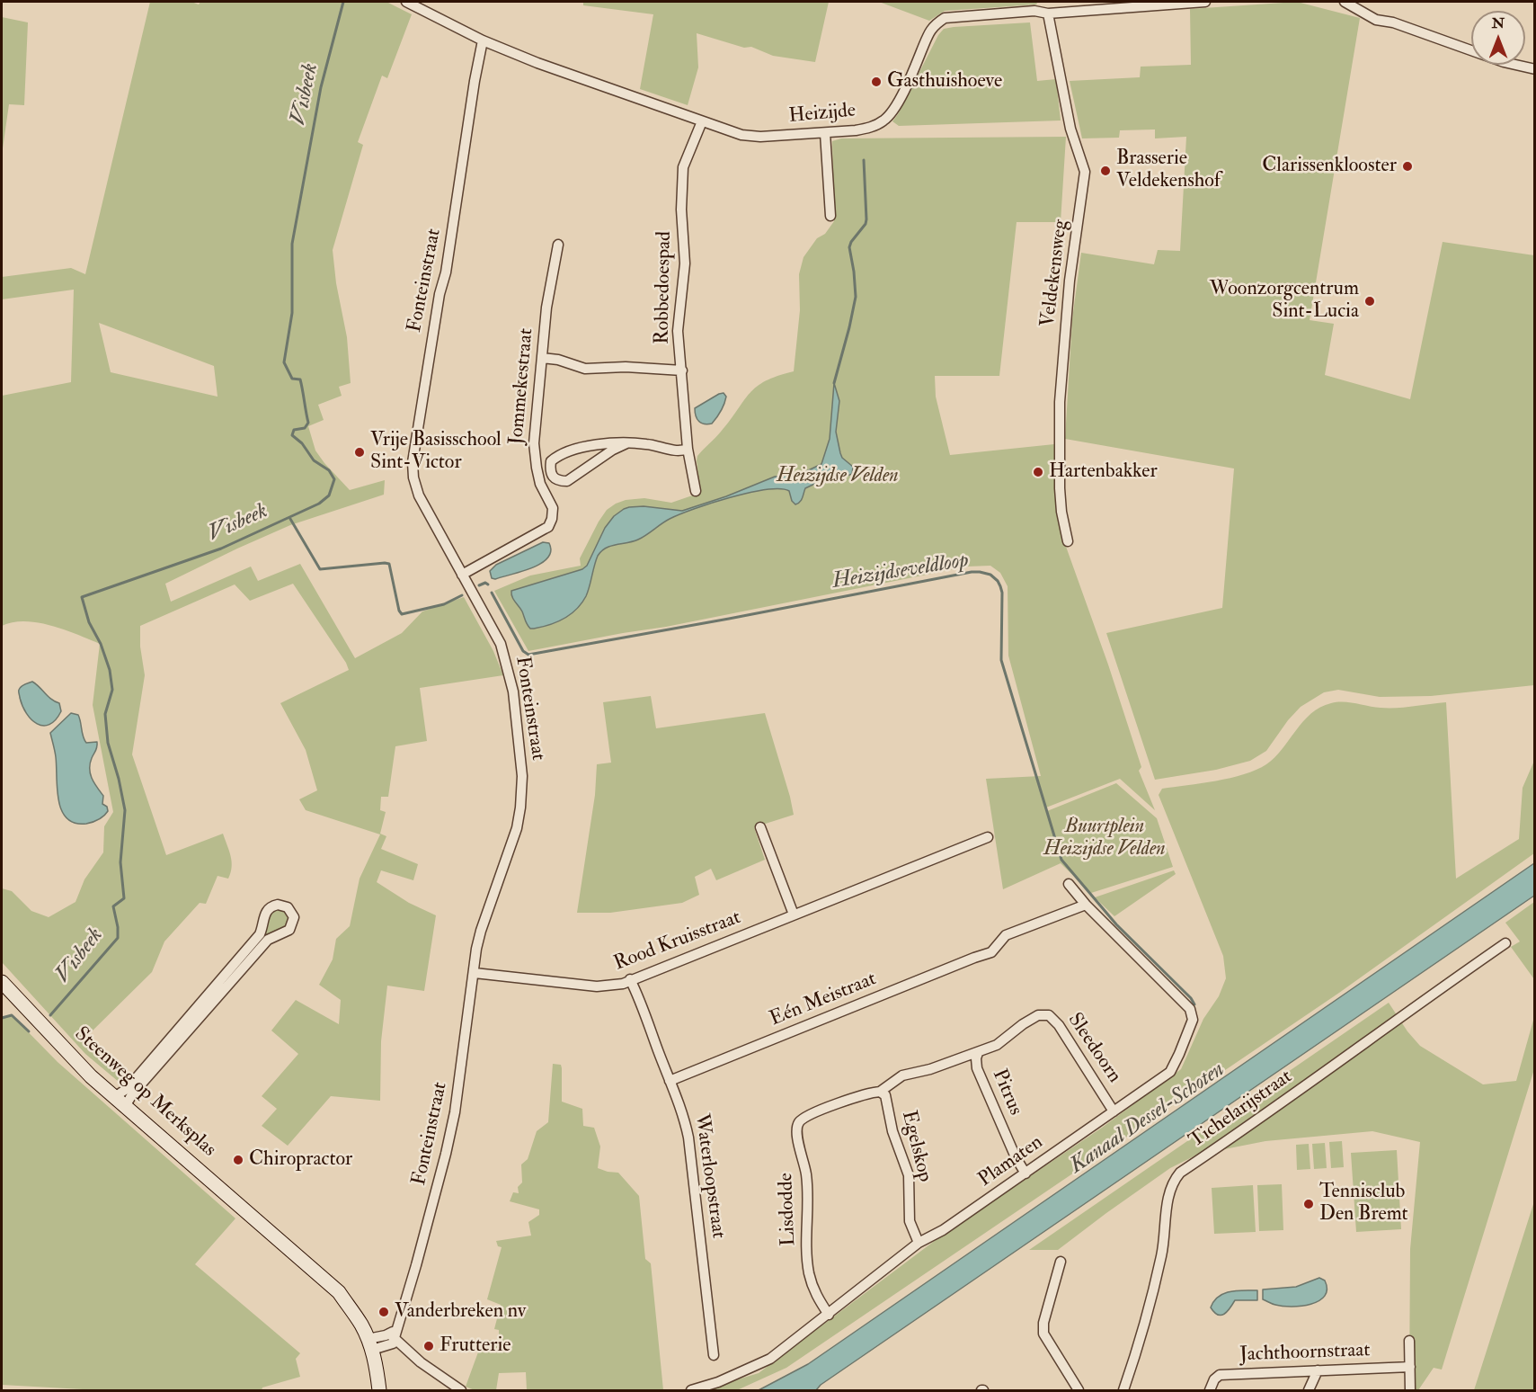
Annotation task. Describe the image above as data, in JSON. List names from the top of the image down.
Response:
{
  "streets": {
    "street": [
      "Heizijde",
      "Veldekensweg",
      "Fonteinstraat",
      "Robbedoespad",
      "Jommekestraat",
      "Rood Kruisstraat",
      "Eén Meistraat",
      "Sleedoorn",
      "Steenweg op Merksplas",
      "Pitrus",
      "Tichelarijstraat",
      "Egelskop",
      "Plamaten",
      "Waterloopstraat",
      "Lisdodde",
      "Jachthoornstraat"
    ]
  },
  "crossings": [
    ["Heizijde", "Veldekensweg"],
    ["Heizijde", "Fonteinstraat"],
    ["Heizijde", "Robbedoespad"],
    ["Fonteinstraat", "Jommekestraat"],
    ["Fonteinstraat", "Rood Kruisstraat"],
    ["Fonteinstraat", "Steenweg op Merksplas"],
    ["Rood Kruisstraat", "Waterloopstraat"],
    ["Eén Meistraat", "Plamaten"],
    ["Eén Meistraat", "Waterloopstraat"],
    ["Sleedoorn", "Pitrus"],
    ["Sleedoorn", "Plamaten"],
    ["Pitrus", "Egelskop"],
    ["Pitrus", "Plamaten"],
    ["Pitrus", "Lisdodde"],
    ["Egelskop", "Plamaten"],
    ["Egelskop", "Lisdodde"],
    ["Plamaten", "Lisdodde"]
  ],
  "water": ["Visbeek", "Heizijdseveldloop", "Kanaal Dessel-Schoten"],
  "parks": ["Heizijdse Velden", "Buurtplein Heizijdse Velden"],
  "places": [
    "Gasthuishoeve",
    "Clarissenklooster",
    "Brasserie Veldekenshof",
    "Woonzorgcentrum Sint-Lucia",
    "Vrije Basisschool Sint-Victor",
    "Hartenbakker",
    "Chiropractor",
    "Tennisclub Den Bremt",
    "Vanderbreken nv",
    "Frutterie"
  ],
  "north": "top"
}
